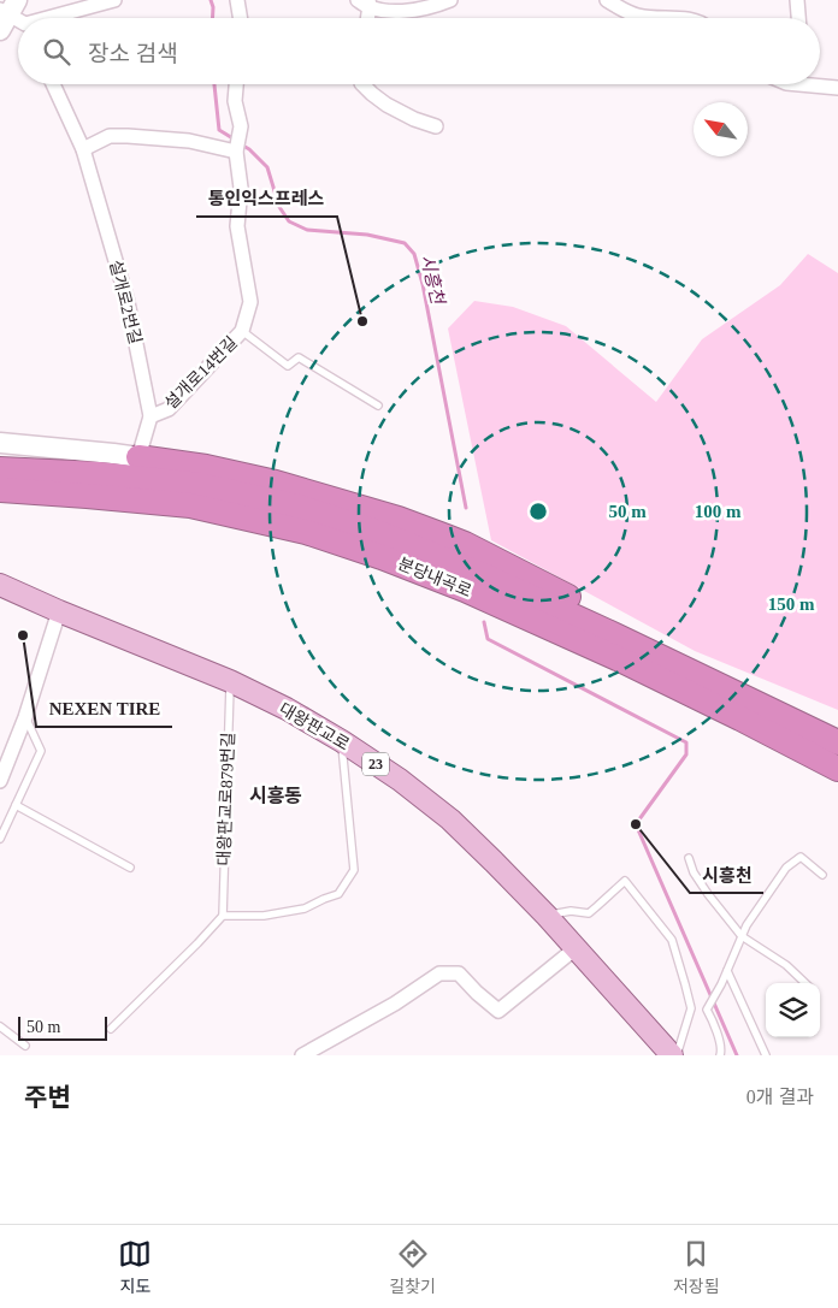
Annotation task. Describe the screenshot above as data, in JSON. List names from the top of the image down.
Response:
{
  "streets": {
    "highway": ["분당내곡로"],
    "main road": ["대왕판교로", "23"],
    "street": ["설개로2번길", "설개로14번길"],
    "lane": ["대왕판교로879번길"]
  },
  "crossings": [
    ["설개로2번길", "설개로14번길"],
    ["대왕판교로", "대왕판교로879번길"]
  ],
  "districts": ["시흥동"],
  "water": ["시흥천"],
  "places": ["통인익스프레스", "NEXEN TIRE", "시흥천"],
  "scale_bar": "50 m",
  "north": "top left",
  "page": {
    "search": "장소 검색",
    "scale": "50 m",
    "heading": ["주변", "0개 결과"],
    "nav": ["지도", "길찾기", "저장됨"]
  },
  "rings": ["50 m", "100 m", "150 m"]
}
